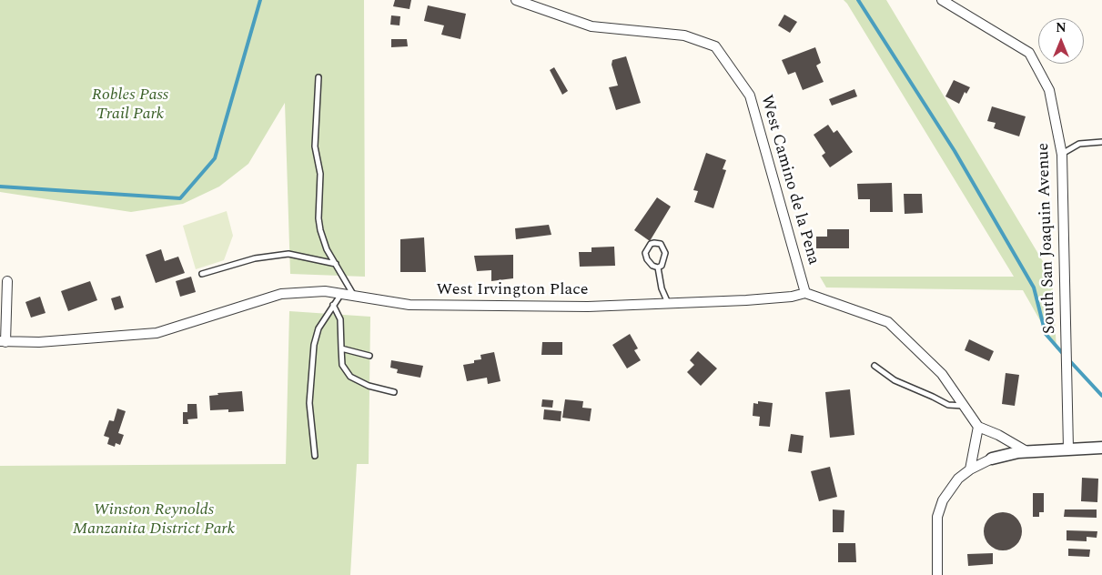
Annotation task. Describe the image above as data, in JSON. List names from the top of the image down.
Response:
{
  "streets": {
    "street": ["West Camino de la Pena", "South San Joaquin Avenue", "West Irvington Place"]
  },
  "crossings": [
    ["West Camino de la Pena", "West Irvington Place"]
  ],
  "parks": ["Robles Pass Trail Park", "Winston Reynolds Manzanita District Park"],
  "north": "top"
}
